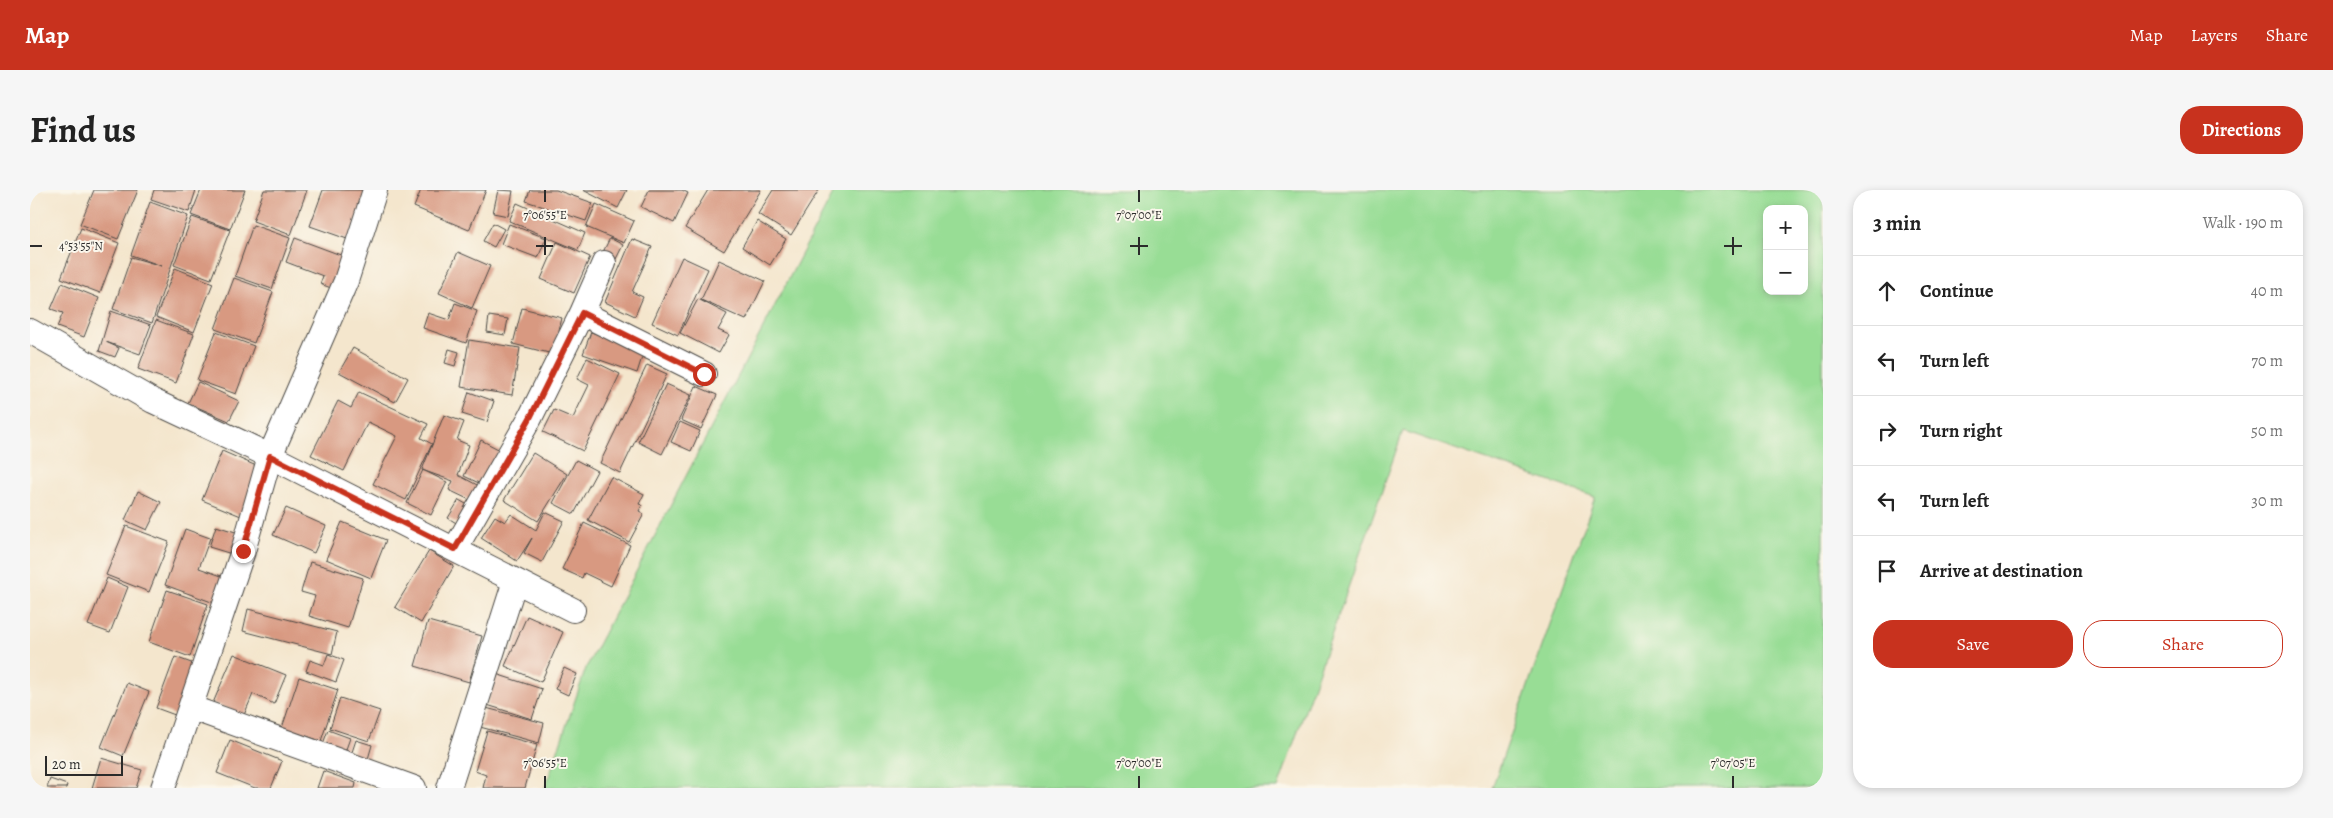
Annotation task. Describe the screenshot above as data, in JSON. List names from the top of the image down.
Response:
{
  "scale_bar": "20 m",
  "page": {
    "header": "Map",
    "nav": ["Map", "Layers", "Share"],
    "title": "Find us",
    "buttons": [
      "Directions",
      ["Save", "Share"]
    ],
    "heading": ["3 min", "Walk · 190 m"],
    "map_buttons": ["+", "−"],
    "list": [
      ["Continue", "40 m"],
      ["Turn left", "70 m"],
      ["Turn right", "50 m"],
      ["Turn left", "30 m"],
      "Arrive at destination"
    ],
    "scale": "20 m"
  },
  "coordinates": [
    "7°06'55\"E",
    "7°07'00\"E",
    "4°53'55\"N",
    "7°07'05\"E"
  ]
}
